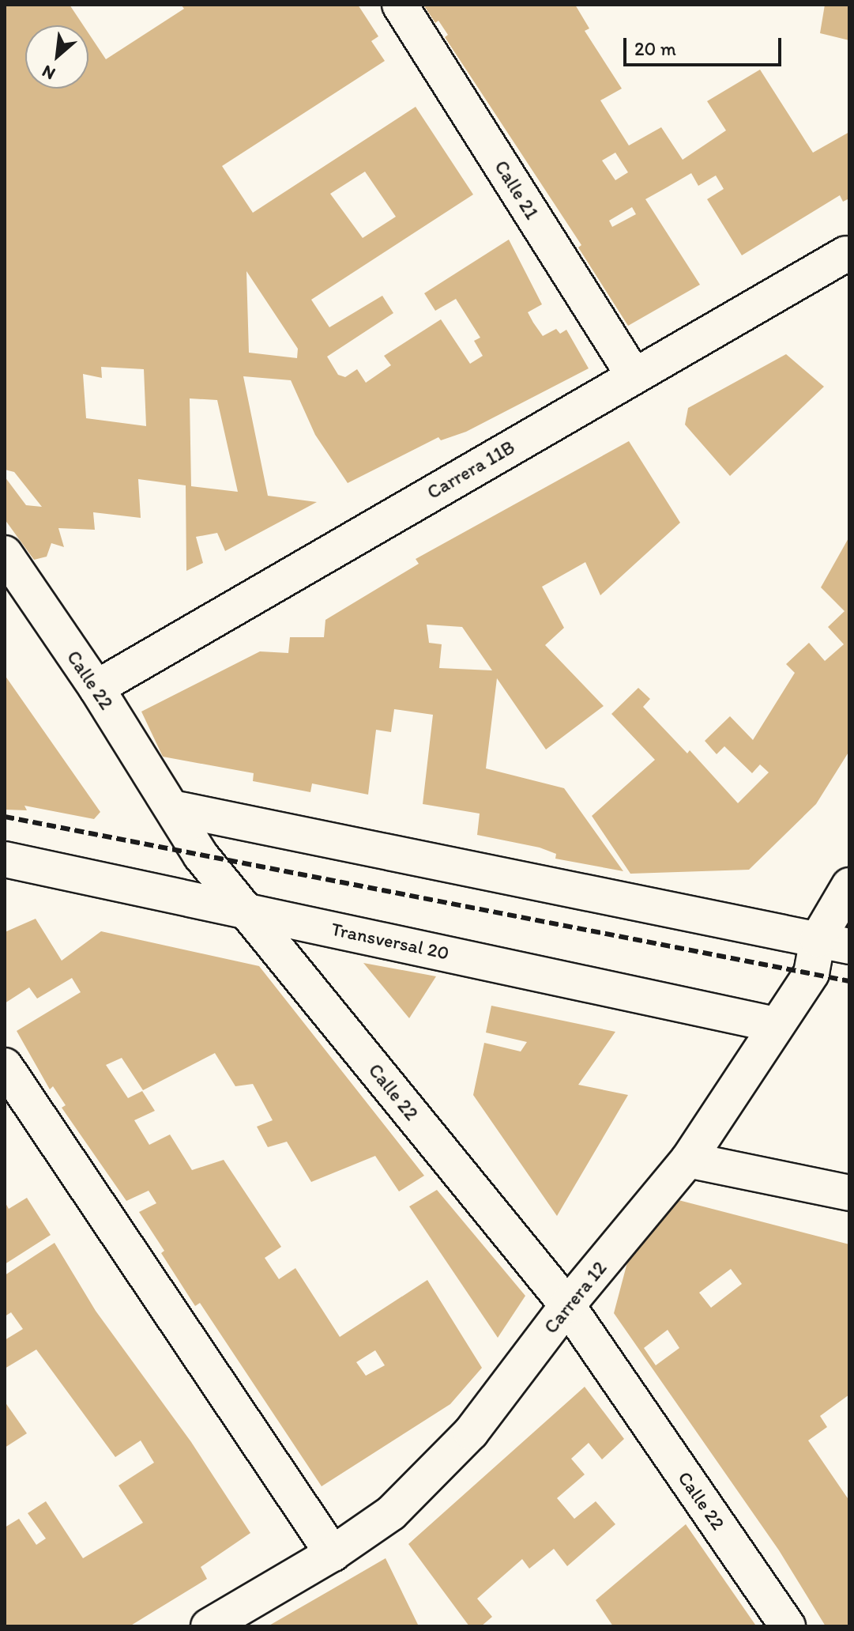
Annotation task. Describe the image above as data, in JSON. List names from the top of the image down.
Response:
{
  "streets": {
    "street": [
      "Calle 21",
      "Carrera 11B",
      "Calle 22",
      "Transversal 20",
      "Carrera 12"
    ]
  },
  "crossings": [
    ["Calle 21", "Carrera 11B"],
    ["Carrera 11B", "Calle 22"],
    ["Calle 22", "Transversal 20"],
    ["Calle 22", "Carrera 12"],
    ["Transversal 20", "Carrera 12"]
  ],
  "scale_bar": "20 m",
  "north": "bottom left"
}
